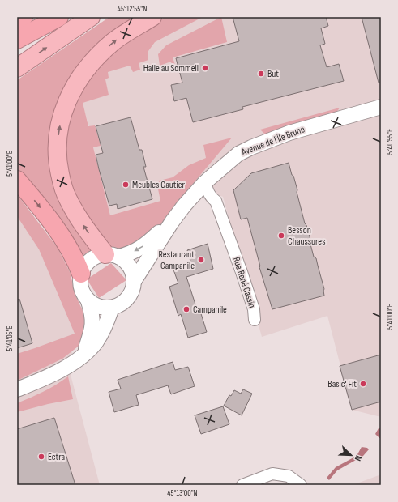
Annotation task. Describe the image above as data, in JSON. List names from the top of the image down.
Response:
{
  "streets": {
    "street": ["Avenue de l'Île Brune", "Rue René Cassin"]
  },
  "crossings": [
    ["Avenue de l'Île Brune", "Rue René Cassin"]
  ],
  "places": [
    "Halle au Sommeil",
    "But",
    "Meubles Gautier",
    "Besson Chaussures",
    "Restaurant Campanile",
    "Campanile",
    "Basic' Fit",
    "Ectra"
  ],
  "north": "bottom right",
  "coordinates": [
    "45°12'55\"N",
    "5°40'55\"E",
    "5°41'00\"E",
    "5°41'05\"E",
    "45°13'00\"N"
  ]
}
